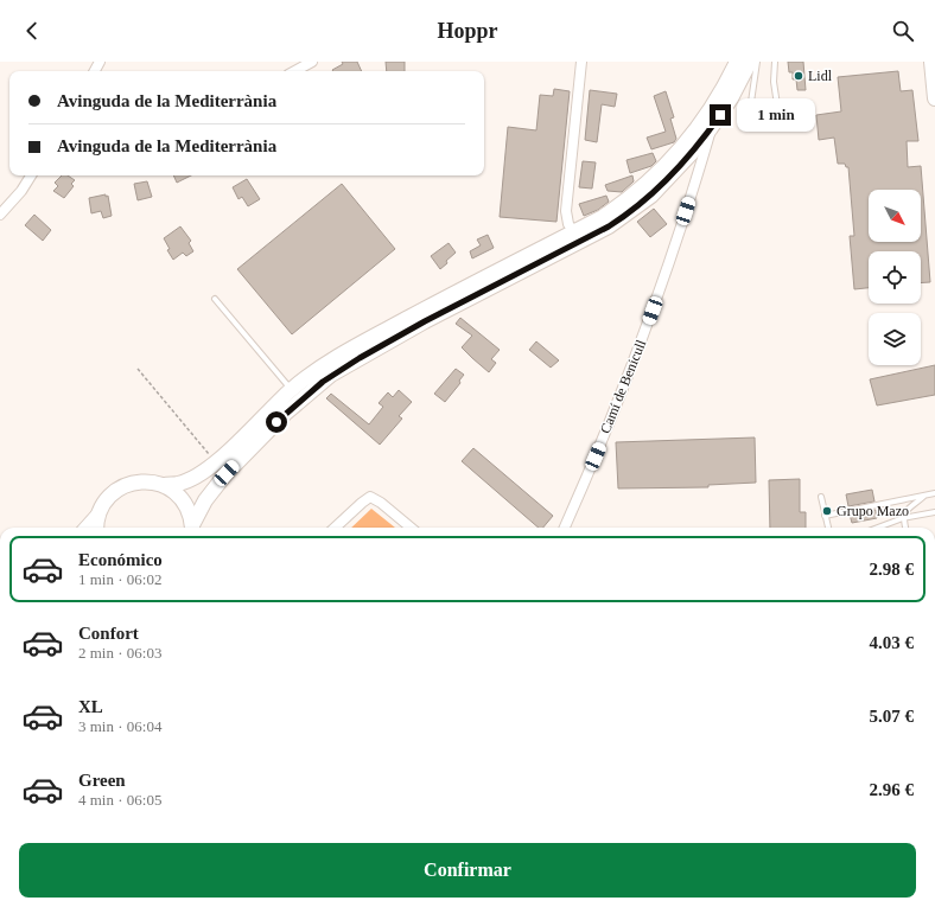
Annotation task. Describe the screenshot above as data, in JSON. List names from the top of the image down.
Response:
{
  "streets": {
    "street": ["Camí de Benicull"]
  },
  "places": ["Lidl", "Grupo Mazo"],
  "north": "bottom right",
  "page": {
    "header": "Hoppr",
    "banner": ["Avinguda de la Mediterrània", "Avinguda de la Mediterrània"],
    "bubble": "1 min",
    "list": [
      {
        "name": "Económico",
        "note": "1 min · 06:02",
        "value": "2.98 €"
      },
      {
        "name": "Confort",
        "note": "2 min · 06:03",
        "value": "4.03 €"
      },
      {
        "name": "XL",
        "note": "3 min · 06:04",
        "value": "5.07 €"
      },
      {
        "name": "Green",
        "note": "4 min · 06:05",
        "value": "2.96 €"
      }
    ],
    "buttons": "Confirmar"
  }
}
